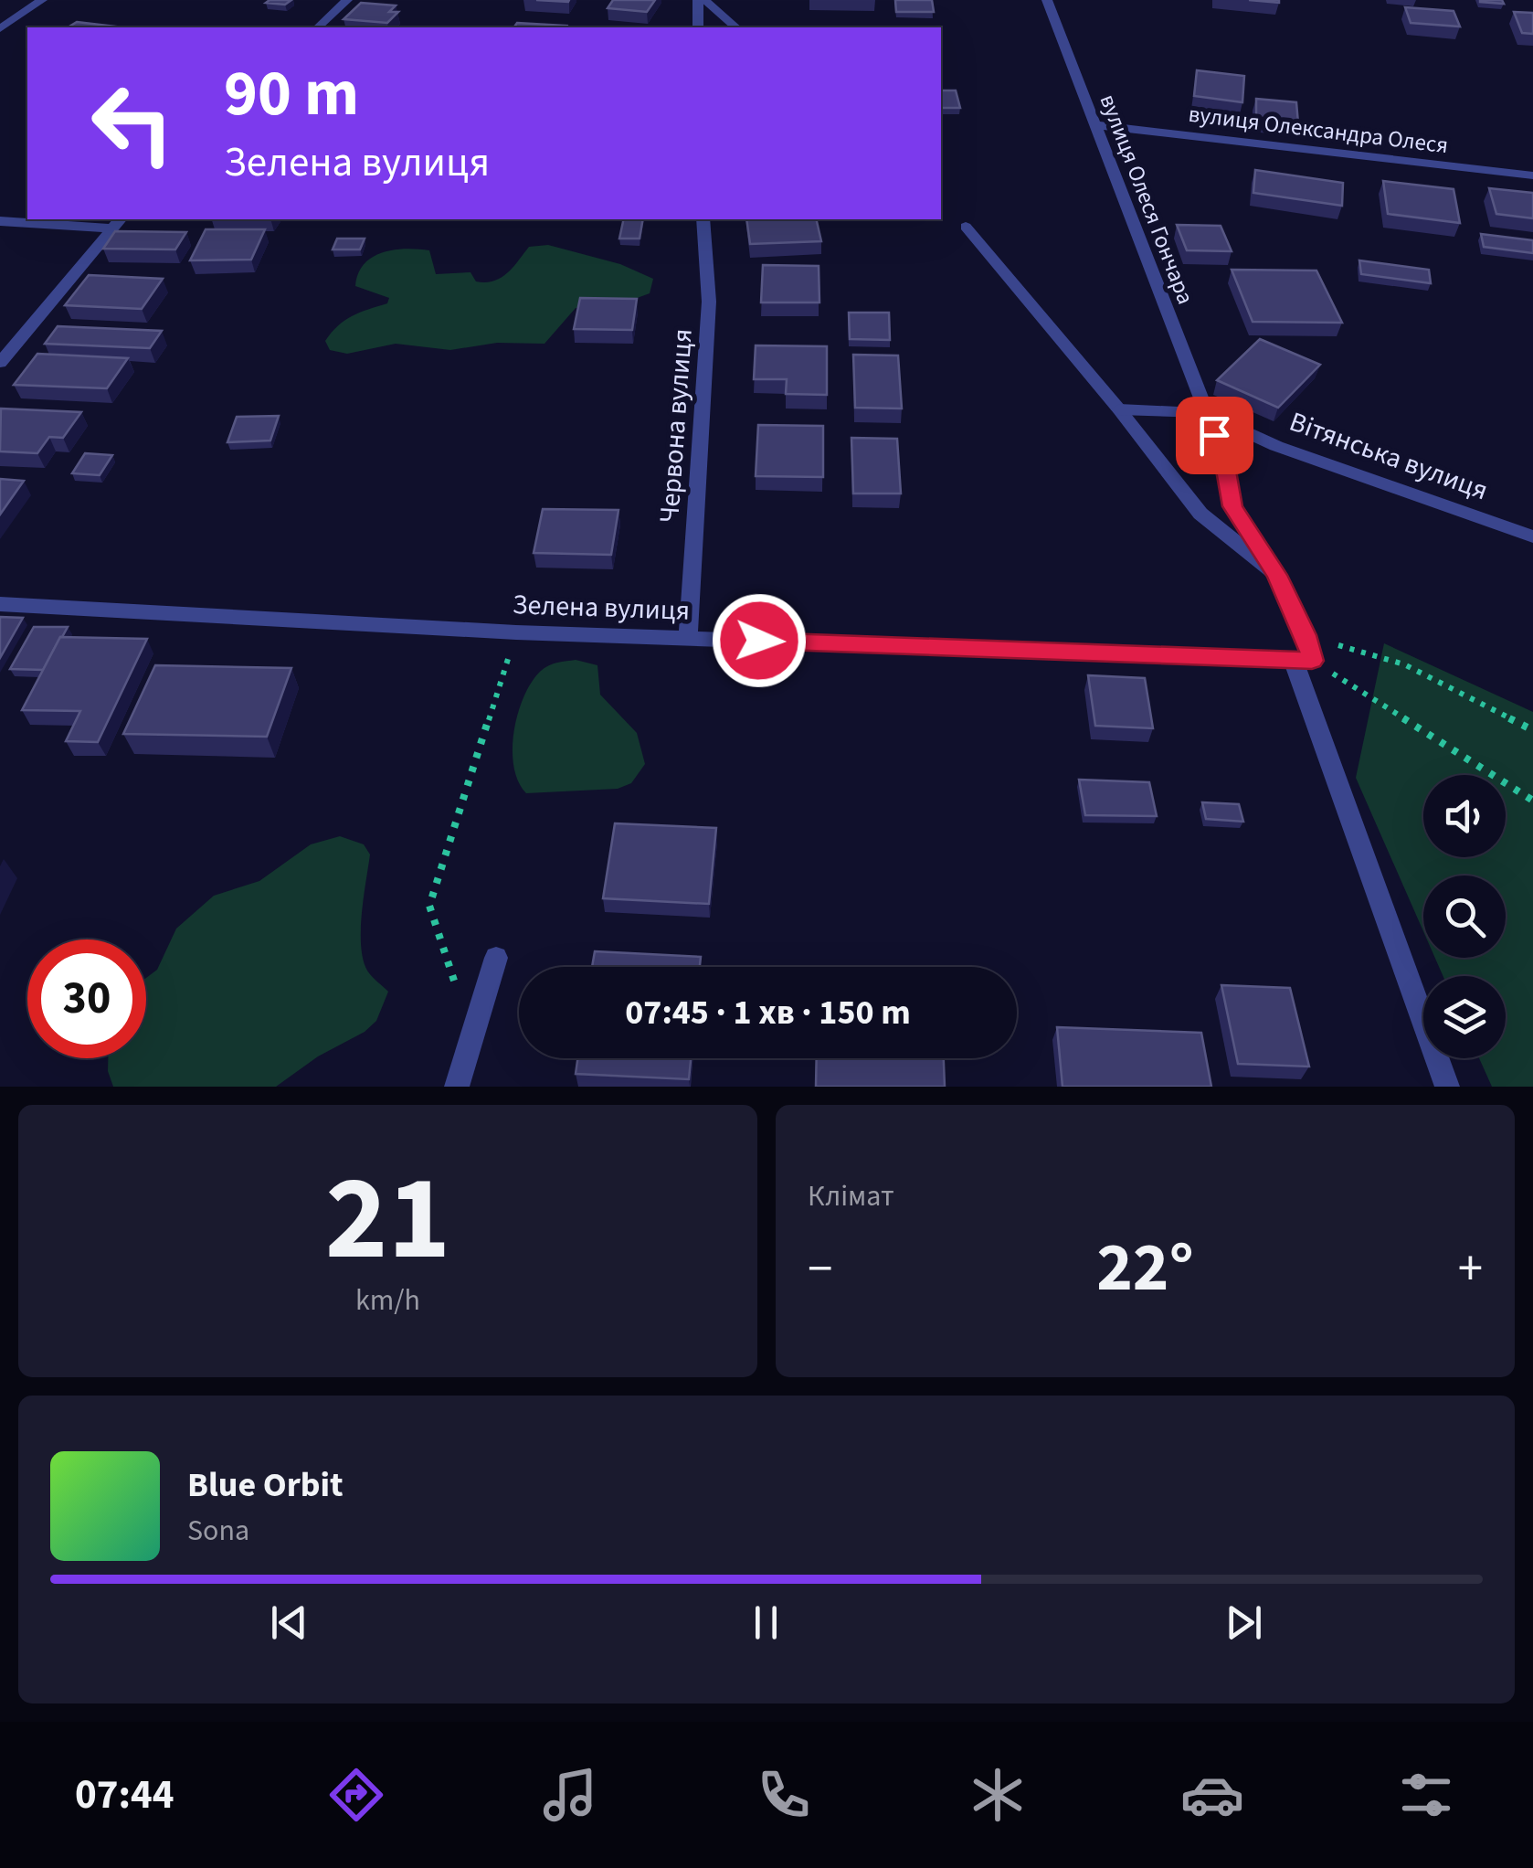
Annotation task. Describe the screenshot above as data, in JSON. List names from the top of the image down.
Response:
{
  "streets": {
    "street": [
      "вулиця Олександра Олеся",
      "вулиця Олеся Гончара",
      "Червона вулиця",
      "Вітянська вулиця",
      "Зелена вулиця"
    ]
  },
  "crossings": [
    ["вулиця Олександра Олеся", "вулиця Олеся Гончара"],
    ["вулиця Олеся Гончара", "Вітянська вулиця"],
    ["Червона вулиця", "Зелена вулиця"]
  ],
  "page": {
    "turn": ["90 m", "Зелена вулиця"],
    "limit": "30",
    "trip": "07:45 · 1 хв · 150 m",
    "tile": [
      ["21", "km/h"],
      "Клімат"
    ],
    "heat": ["−", "22°", "+"],
    "song": ["Blue Orbit", "Sona"],
    "tabs": "07:44"
  }
}
